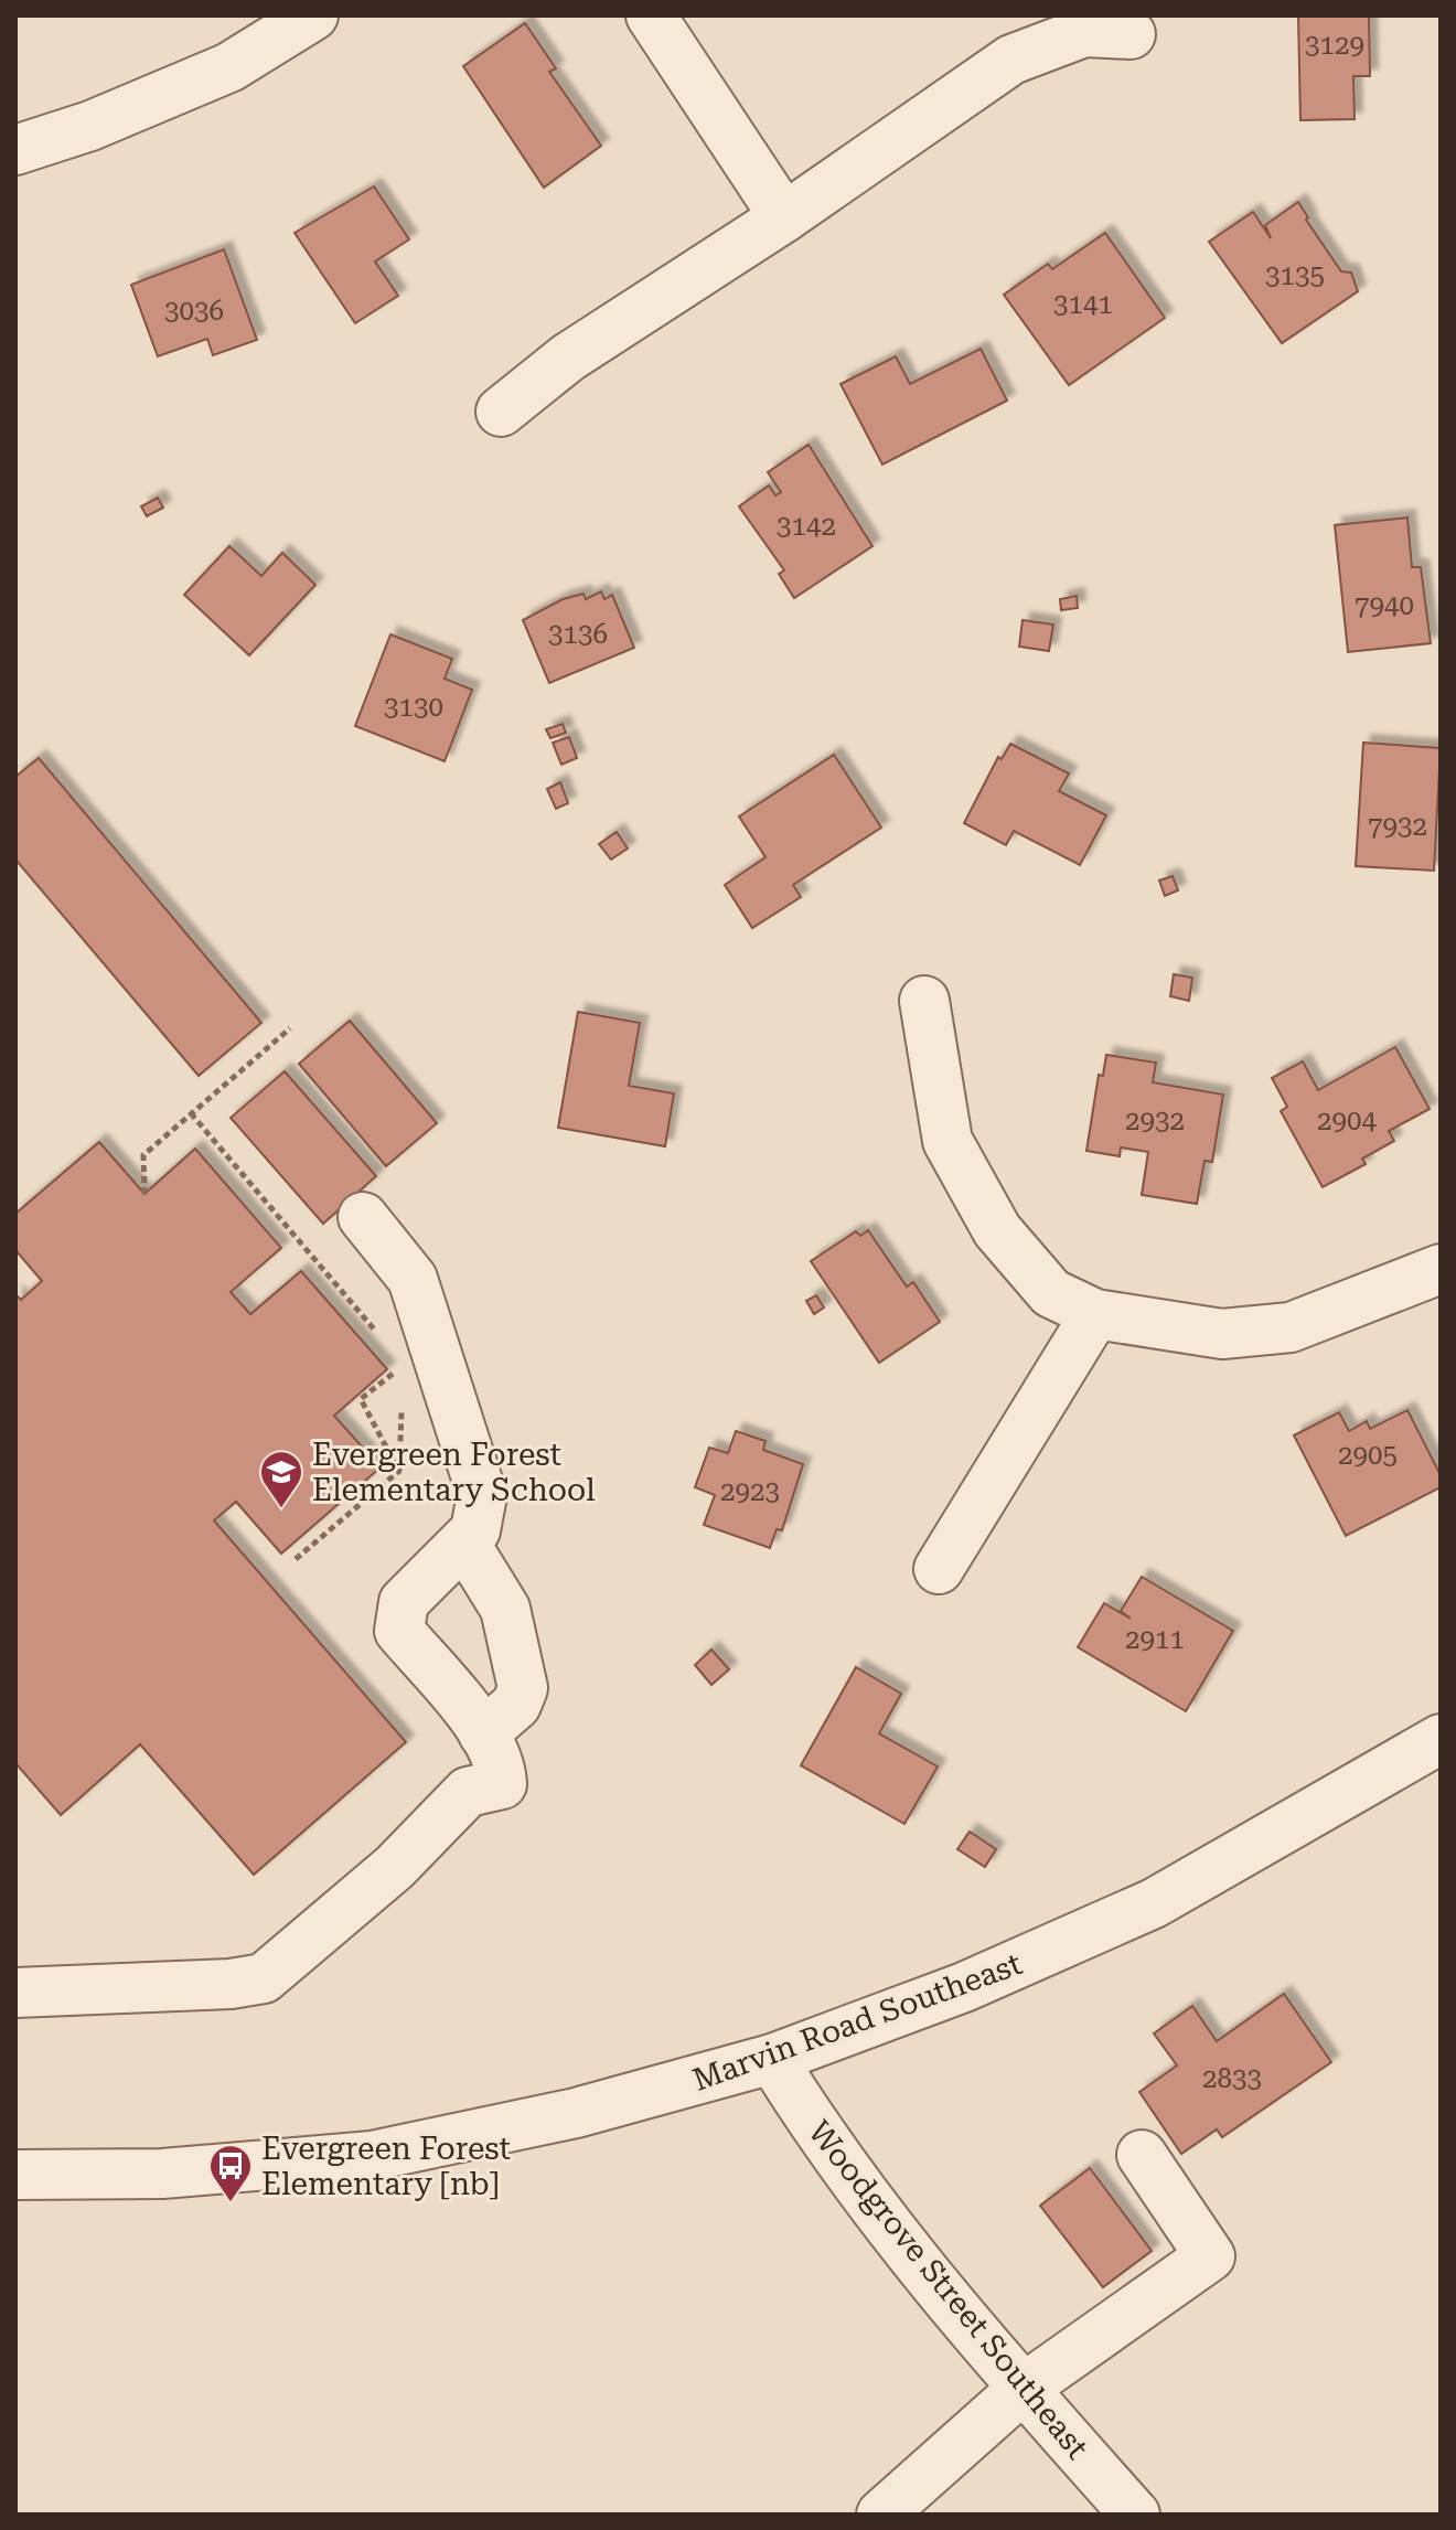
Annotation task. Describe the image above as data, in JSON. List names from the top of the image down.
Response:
{
  "streets": {
    "street": ["Marvin Road Southeast", "Woodgrove Street Southeast"]
  },
  "crossings": [
    ["Marvin Road Southeast", "Woodgrove Street Southeast"]
  ],
  "places": {
    "school or university": ["Evergreen Forest Elementary School"],
    "bus stop": ["Evergreen Forest Elementary [nb]"]
  },
  "house_numbers": [
    "3129",
    "3135",
    "3141",
    "3036",
    "3142",
    "7940",
    "3136",
    "3130",
    "7932",
    "2932",
    "2904",
    "2905",
    "2923",
    "2911",
    "2833"
  ]
}
